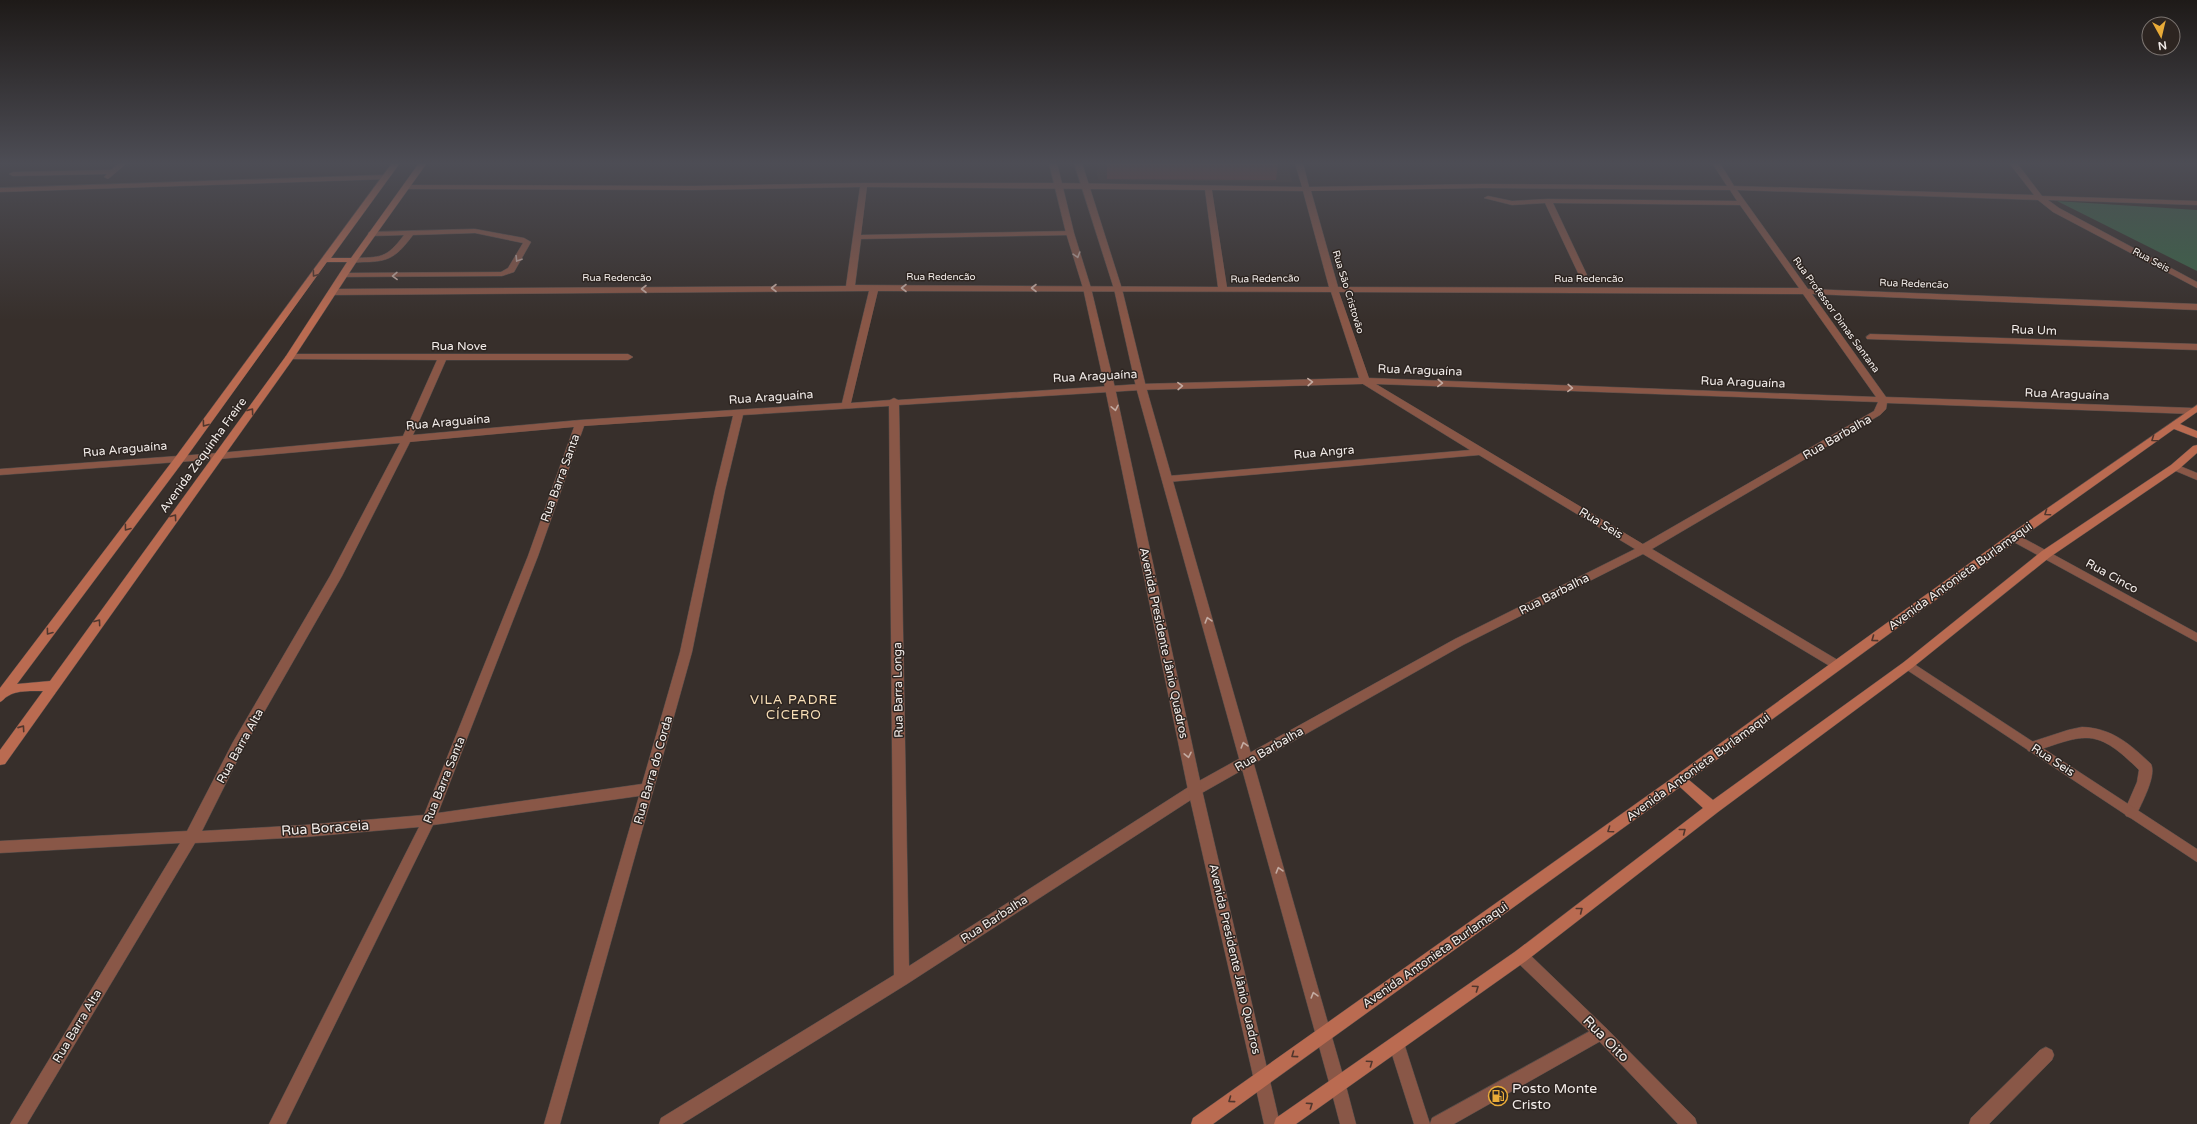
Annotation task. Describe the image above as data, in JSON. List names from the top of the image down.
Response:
{
  "streets": {
    "main road": ["Avenida Zequinha Freire", "Avenida Antonieta Burlamaqui"],
    "street": [
      "Rua Seis",
      "Rua Redencão",
      "Rua São Cristovão",
      "Rua Professor Dimas Santana",
      "Rua Um",
      "Rua Nove",
      "Rua Araguaína",
      "Rua Barbalha",
      "Rua Angra",
      "Rua Barra Santa",
      "Rua Cinco",
      "Avenida Presidente Jânio Quadros",
      "Rua Barra Longa",
      "Rua Barra Alta",
      "Rua Barra do Corda",
      "Rua Boraceia",
      "Rua Oito"
    ]
  },
  "crossings": [
    ["Rua Seis", "Rua São Cristovão"],
    ["Rua Seis", "Rua Araguaína"],
    ["Rua Seis", "Rua Barbalha"],
    ["Rua Seis", "Rua Angra"],
    ["Rua Seis", "Avenida Antonieta Burlamaqui"],
    ["Rua Redencão", "Rua São Cristovão"],
    ["Rua Redencão", "Rua Professor Dimas Santana"],
    ["Rua Redencão", "Avenida Zequinha Freire"],
    ["Rua Redencão", "Avenida Presidente Jânio Quadros"],
    ["Rua São Cristovão", "Rua Araguaína"],
    ["Rua Professor Dimas Santana", "Rua Araguaína"],
    ["Rua Professor Dimas Santana", "Rua Barbalha"],
    ["Rua Nove", "Avenida Zequinha Freire"],
    ["Rua Nove", "Rua Barra Alta"],
    ["Rua Araguaína", "Rua Barbalha"],
    ["Rua Araguaína", "Avenida Zequinha Freire"],
    ["Rua Araguaína", "Rua Barra Santa"],
    ["Rua Araguaína", "Avenida Antonieta Burlamaqui"],
    ["Rua Araguaína", "Avenida Presidente Jânio Quadros"],
    ["Rua Araguaína", "Rua Barra Longa"],
    ["Rua Araguaína", "Rua Barra Alta"],
    ["Rua Araguaína", "Rua Barra do Corda"],
    ["Rua Barbalha", "Avenida Presidente Jânio Quadros"],
    ["Rua Barbalha", "Rua Barra Longa"],
    ["Rua Barra Santa", "Rua Boraceia"],
    ["Avenida Antonieta Burlamaqui", "Rua Cinco"],
    ["Avenida Antonieta Burlamaqui", "Avenida Presidente Jânio Quadros"],
    ["Rua Barra Alta", "Rua Boraceia"],
    ["Rua Barra do Corda", "Rua Boraceia"]
  ],
  "districts": ["VILA PADRE CÍCERO"],
  "places": {
    "fuel station": ["Posto Monte Cristo"]
  },
  "north": "bottom"
}
